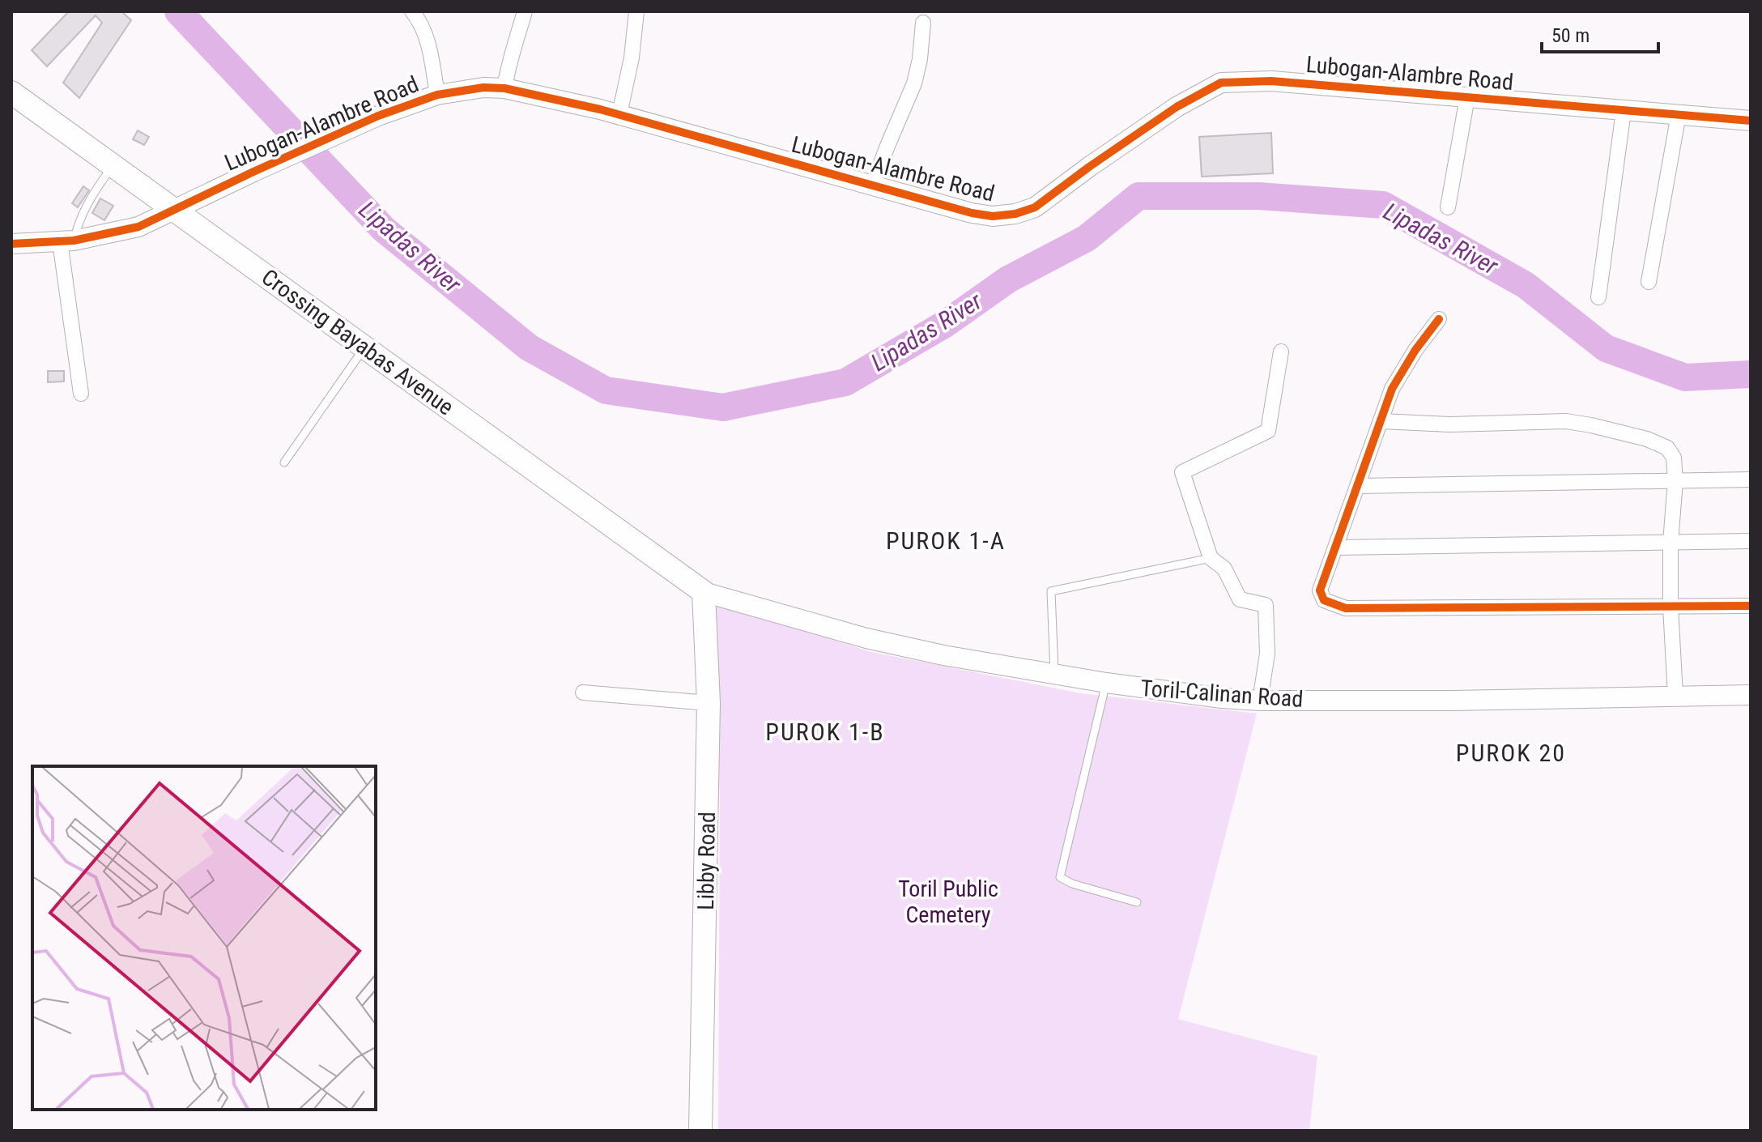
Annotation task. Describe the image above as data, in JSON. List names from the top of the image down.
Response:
{
  "streets": {
    "main road": ["Crossing Bayabas Avenue", "Libby Road"],
    "street": ["Lubogan-Alambre Road", "Toril-Calinan Road"]
  },
  "crossings": [
    ["Lubogan-Alambre Road", "Crossing Bayabas Avenue"],
    ["Crossing Bayabas Avenue", "Toril-Calinan Road"],
    ["Crossing Bayabas Avenue", "Libby Road"],
    ["Toril-Calinan Road", "Libby Road"]
  ],
  "districts": ["PUROK 1-A", "PUROK 1-B", "PUROK 20"],
  "water": ["Lipadas River"],
  "parks": ["Toril Public Cemetery"],
  "scale_bar": "50 m"
}
